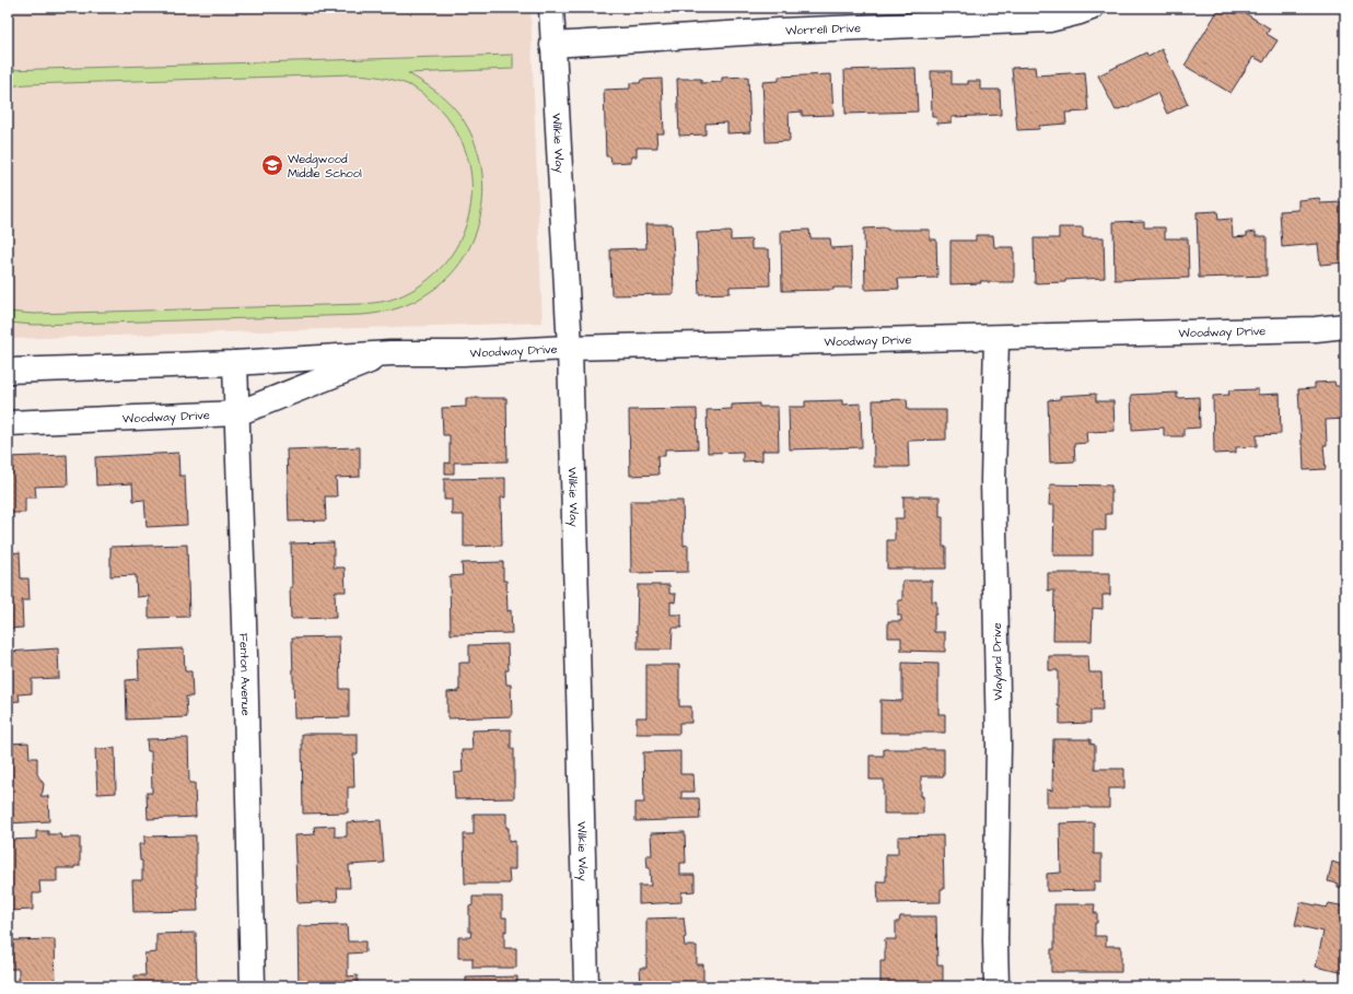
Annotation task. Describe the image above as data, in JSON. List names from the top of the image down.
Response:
{
  "streets": {
    "street": [
      "Worrell Drive",
      "Wilkie Way",
      "Woodway Drive",
      "Wayland Drive",
      "Fenton Avenue"
    ]
  },
  "crossings": [
    ["Worrell Drive", "Wilkie Way"],
    ["Wilkie Way", "Woodway Drive"],
    ["Woodway Drive", "Wayland Drive"],
    ["Woodway Drive", "Fenton Avenue"]
  ],
  "places": {
    "school or university": ["Wedgwood Middle School"]
  }
}
